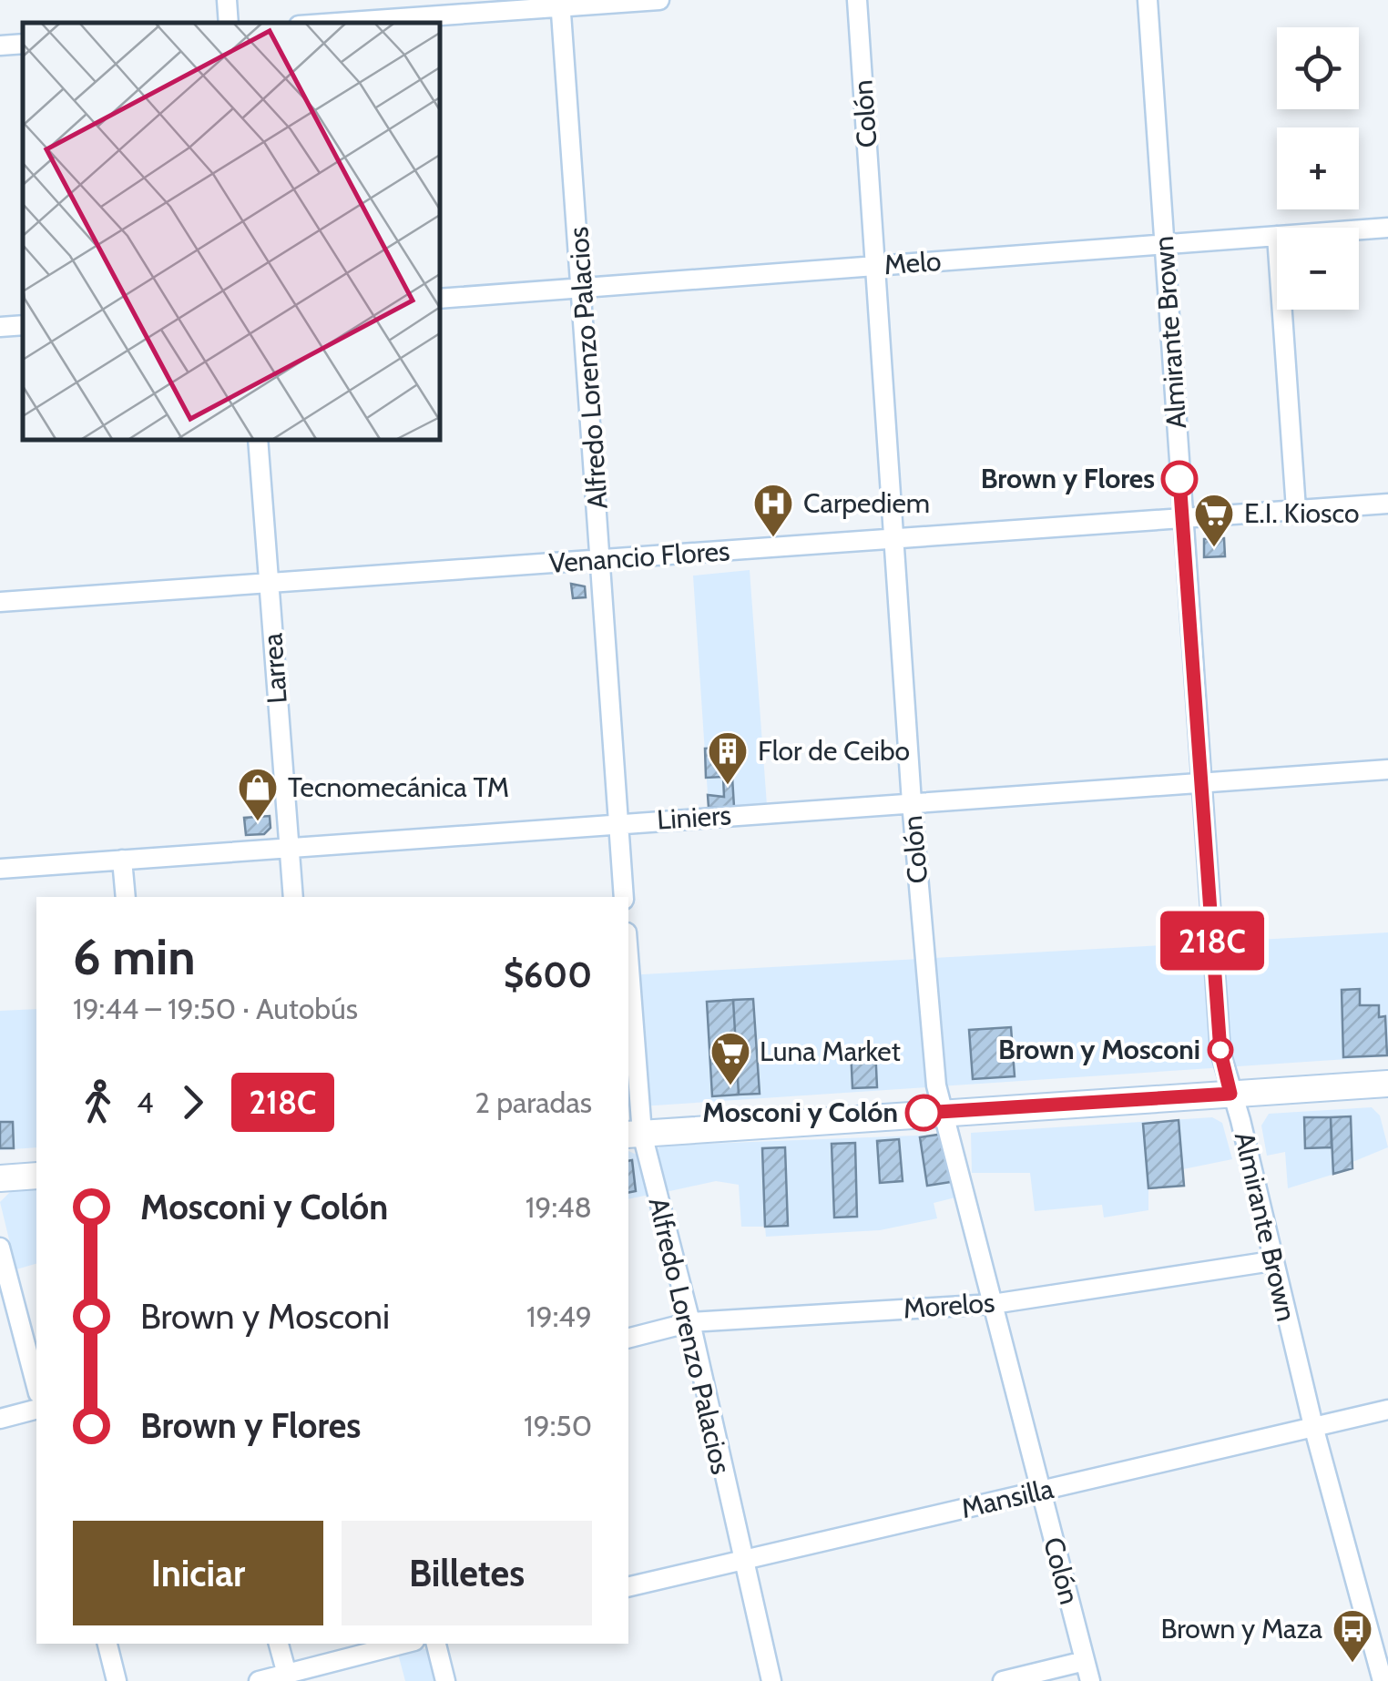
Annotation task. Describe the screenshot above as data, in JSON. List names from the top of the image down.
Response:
{
  "streets": {
    "street": [
      "Colón",
      "Melo",
      "Almirante Brown",
      "Alfredo Lorenzo Palacios",
      "Venancio Flores",
      "Larrea",
      "Liniers",
      "Morelos",
      "Mansilla"
    ]
  },
  "crossings": [
    ["Colón", "Melo"],
    ["Colón", "Venancio Flores"],
    ["Colón", "Liniers"],
    ["Colón", "Morelos"],
    ["Colón", "Mansilla"],
    ["Melo", "Almirante Brown"],
    ["Melo", "Alfredo Lorenzo Palacios"],
    ["Almirante Brown", "Venancio Flores"],
    ["Almirante Brown", "Liniers"],
    ["Almirante Brown", "Morelos"],
    ["Almirante Brown", "Mansilla"],
    ["Alfredo Lorenzo Palacios", "Venancio Flores"],
    ["Alfredo Lorenzo Palacios", "Liniers"],
    ["Alfredo Lorenzo Palacios", "Morelos"],
    ["Alfredo Lorenzo Palacios", "Mansilla"],
    ["Venancio Flores", "Larrea"],
    ["Larrea", "Liniers"]
  ],
  "places": {
    "other": ["Brown y Flores", "Brown y Mosconi", "Mosconi y Colón"],
    "hospital": ["Carpediem"],
    "supermarket": ["E.I. Kiosco", "Luna Market"],
    "building": ["Flor de Ceibo"],
    "shop": ["Tecnomecánica TM"],
    "bus stop": ["Brown y Maza"]
  },
  "lines": ["bus line 218C"],
  "page": {
    "on_map": "218C",
    "map_buttons": ["+", "−"],
    "heading": ["6 min", "19:44 – 19:50 · Autobús", "$600"],
    "legs": ["4", "218C", "2 paradas"],
    "list": [
      {
        "name": "Mosconi y Colón",
        "value": "19:48"
      },
      {
        "name": "Brown y Mosconi",
        "value": "19:49"
      },
      {
        "name": "Brown y Flores",
        "value": "19:50"
      }
    ],
    "buttons": ["Iniciar", "Billetes"]
  }
}
